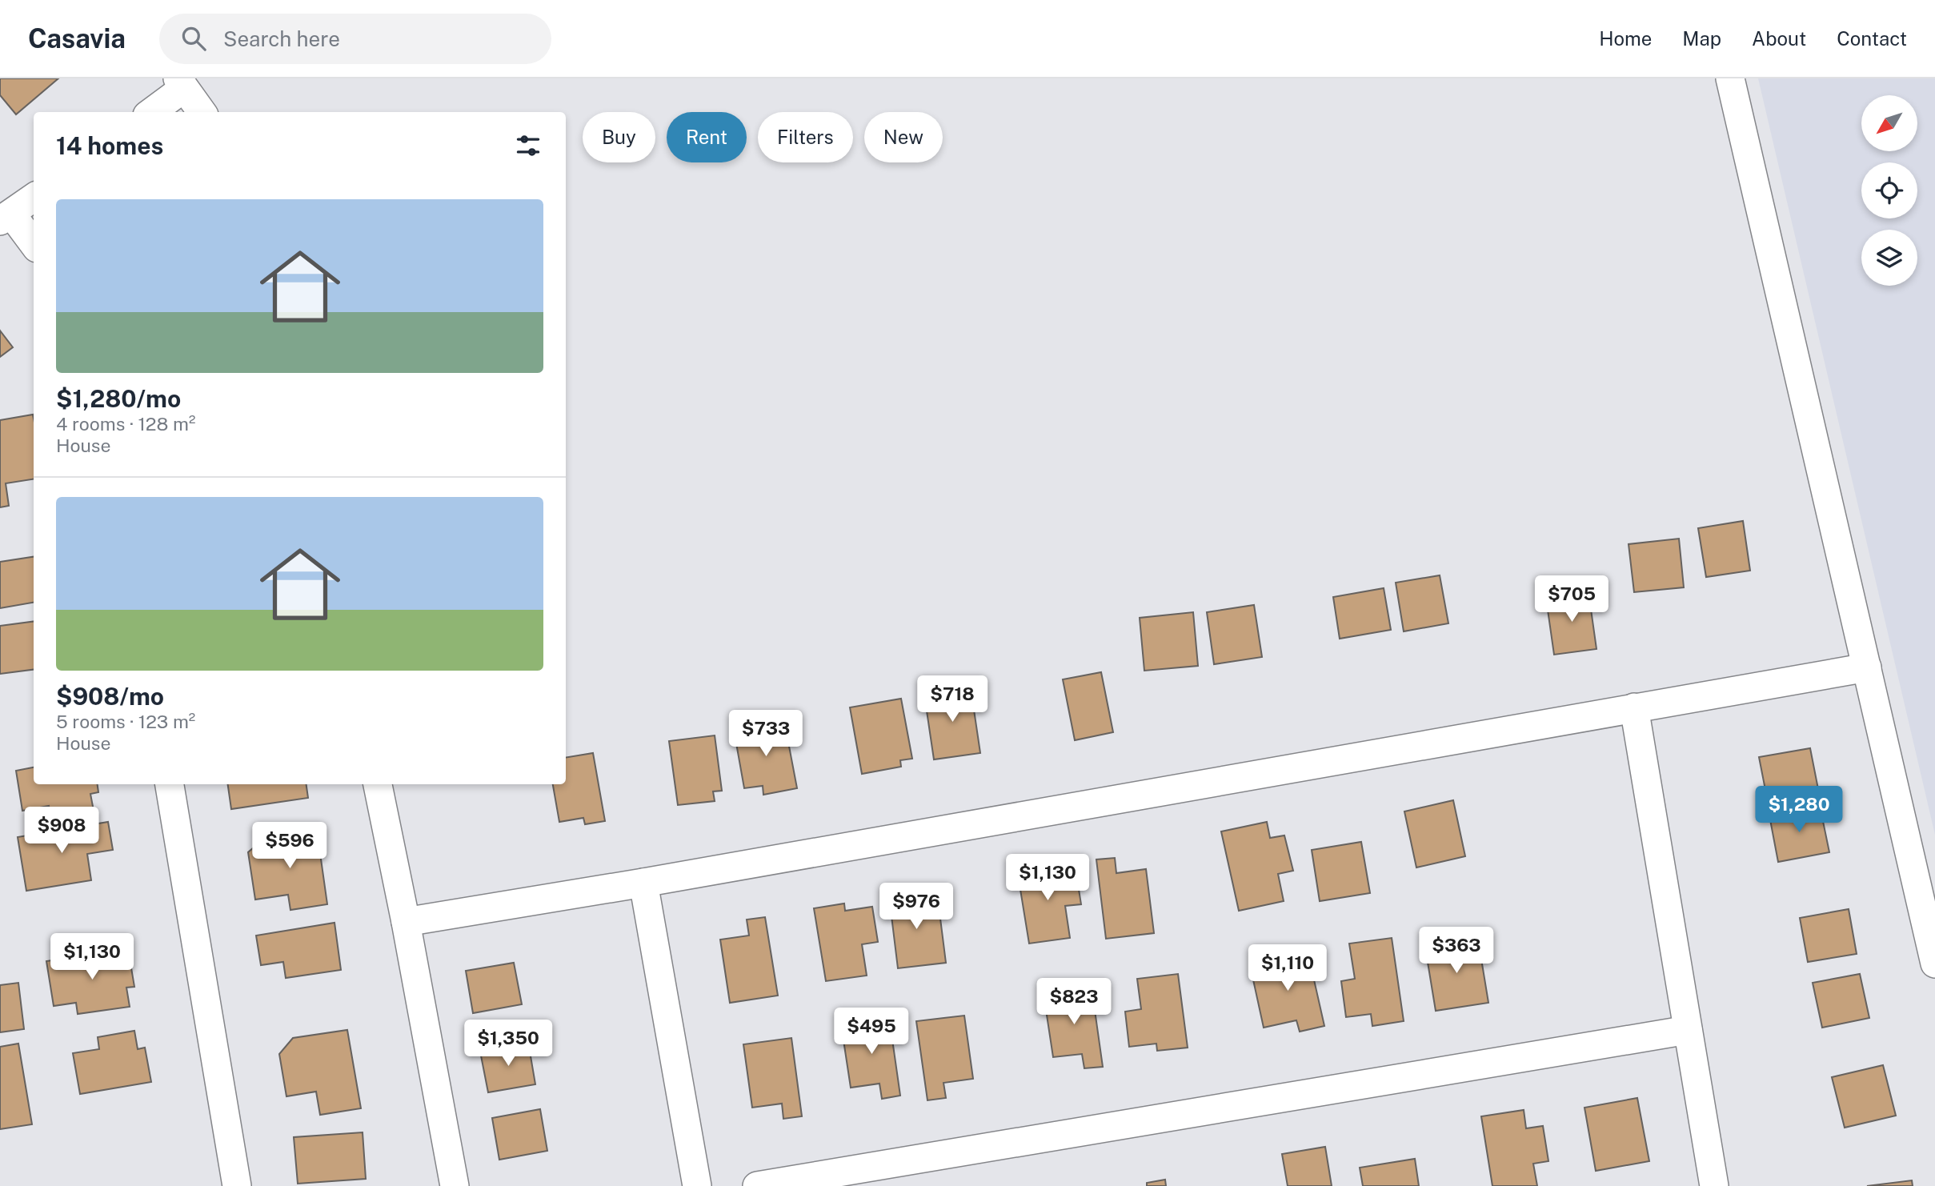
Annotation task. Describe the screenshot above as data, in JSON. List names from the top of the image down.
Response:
{
  "north": "bottom left",
  "page": {
    "header": "Casavia",
    "search": "Search here",
    "nav": [
      "Home",
      "Map",
      "About",
      "Contact"
    ],
    "chip": [
      "Buy",
      "Rent",
      "Filters",
      "New"
    ],
    "heading": "14 homes",
    "list": [
      {
        "name": "$1,280/mo",
        "note": "4 rooms · 128 m² · House"
      },
      {
        "name": "$908/mo",
        "note": "5 rooms · 123 m² · House"
      }
    ],
    "price": [
      "$705",
      "$718",
      "$733",
      "$1,280",
      "$908",
      "$596",
      "$1,130",
      "$976",
      "$363",
      "$1,130",
      "$1,110",
      "$823",
      "$495",
      "$1,350"
    ]
  }
}
